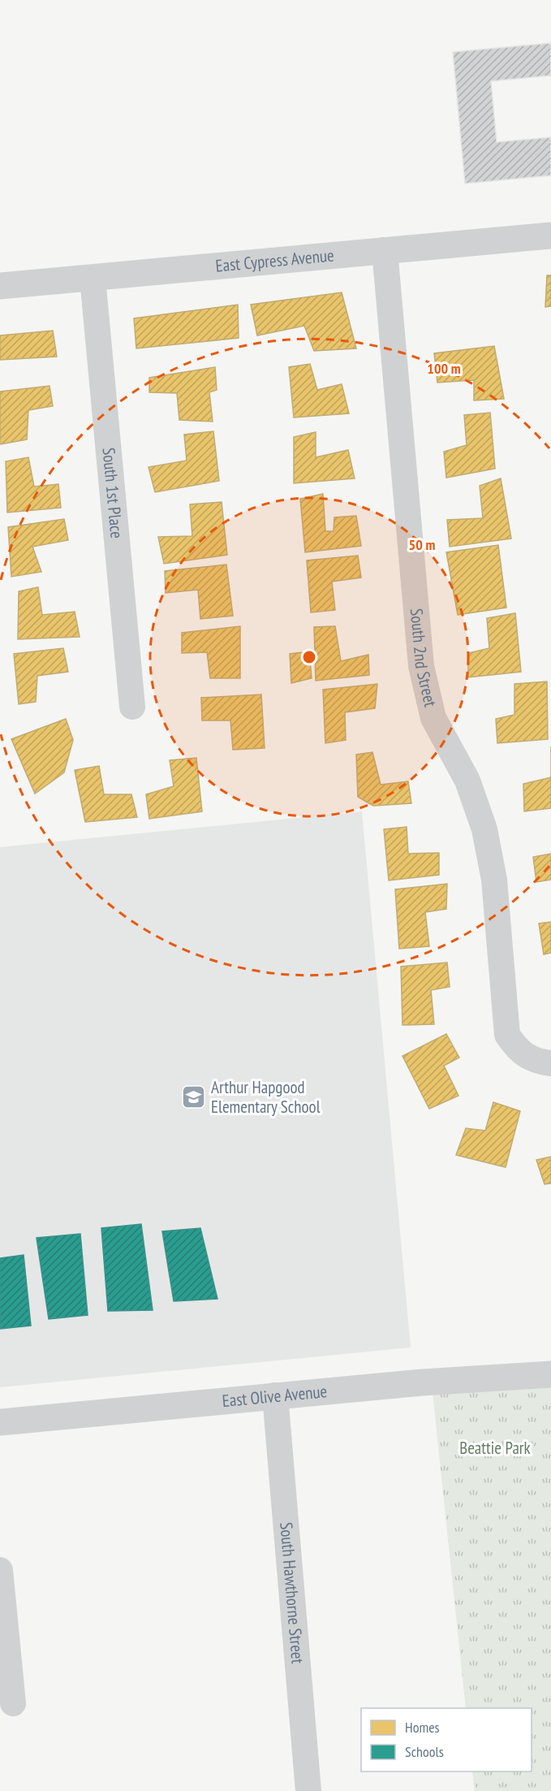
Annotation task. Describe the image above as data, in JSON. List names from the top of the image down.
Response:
{
  "streets": {
    "street": [
      "East Cypress Avenue",
      "South 1st Place",
      "South 2nd Street",
      "East Olive Avenue",
      "South Hawthorne Street"
    ]
  },
  "crossings": [
    ["East Cypress Avenue", "South 1st Place"],
    ["East Cypress Avenue", "South 2nd Street"],
    ["East Olive Avenue", "South Hawthorne Street"]
  ],
  "parks": ["Beattie Park"],
  "places": {
    "school or university": ["Arthur Hapgood Elementary School"]
  },
  "legend": ["Homes", "Schools"],
  "rings": ["100 m", "50 m"]
}
